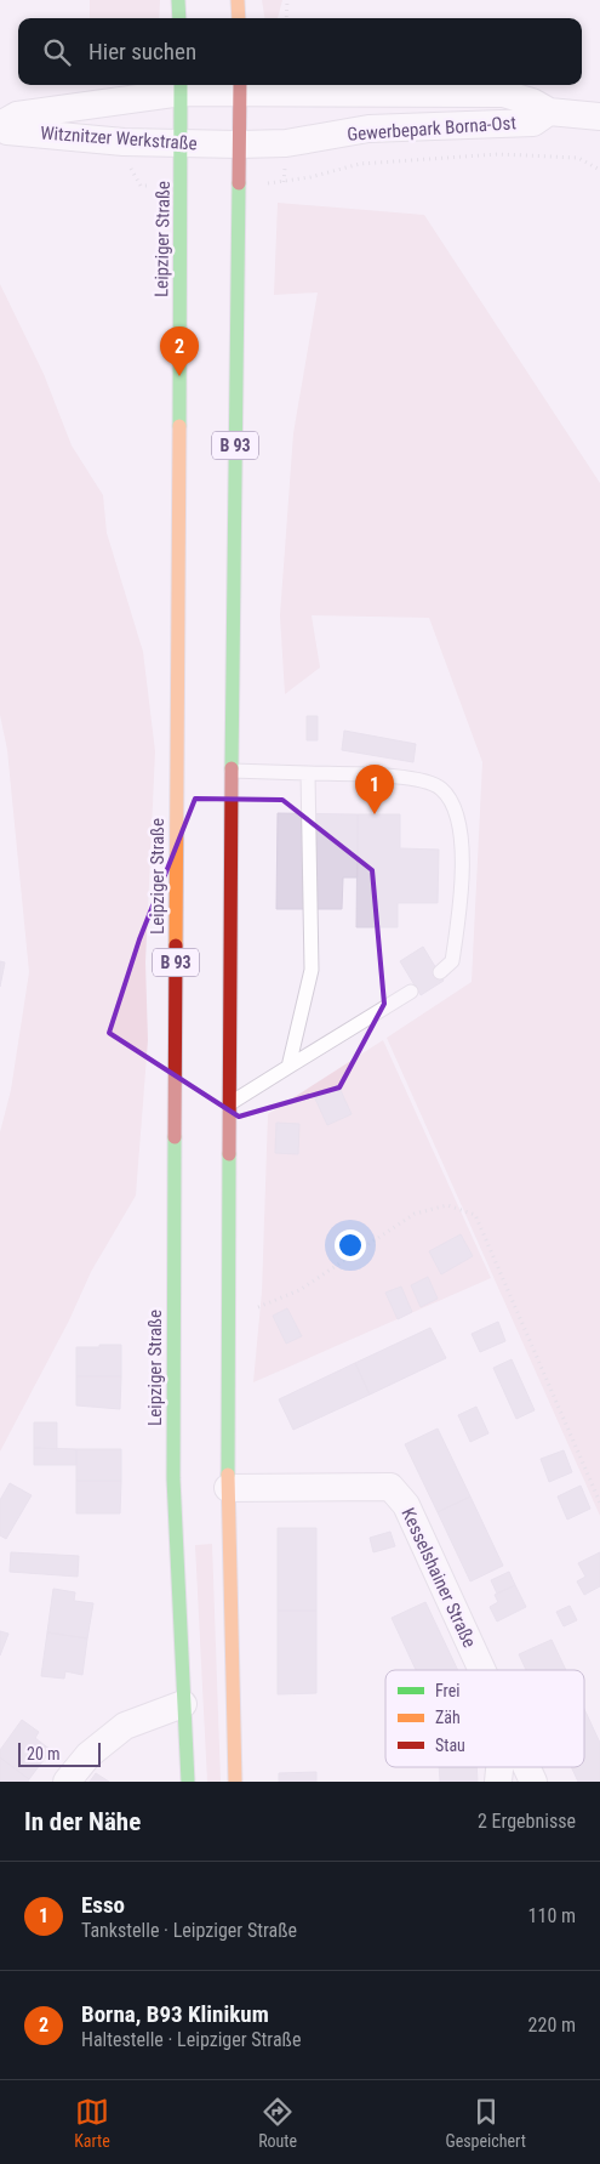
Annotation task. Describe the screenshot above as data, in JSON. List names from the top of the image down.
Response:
{
  "streets": {
    "main road": ["Leipziger Straße", "B 93"],
    "street": ["Gewerbepark Borna-Ost", "Witznitzer Werkstraße", "Kesselshainer Straße"]
  },
  "crossings": [
    ["Gewerbepark Borna-Ost", "Witznitzer Werkstraße"],
    ["Gewerbepark Borna-Ost", "B 93"],
    ["Witznitzer Werkstraße", "Leipziger Straße"],
    ["Witznitzer Werkstraße", "B 93"],
    ["B 93", "Kesselshainer Straße"]
  ],
  "legend": ["Frei", "Zäh", "Stau"],
  "scale_bar": "20 m",
  "page": {
    "search": "Hier suchen",
    "pins": ["2", "1"],
    "scale": "20 m",
    "heading": ["In der Nähe", "2 Ergebnisse"],
    "list": [
      {
        "mark": "1",
        "name": "Esso",
        "note": "Tankstelle · Leipziger Straße",
        "value": "110 m"
      },
      {
        "mark": "2",
        "name": "Borna, B93 Klinikum",
        "note": "Haltestelle · Leipziger Straße",
        "value": "220 m"
      }
    ],
    "nav": ["Karte", "Route", "Gespeichert"]
  }
}
